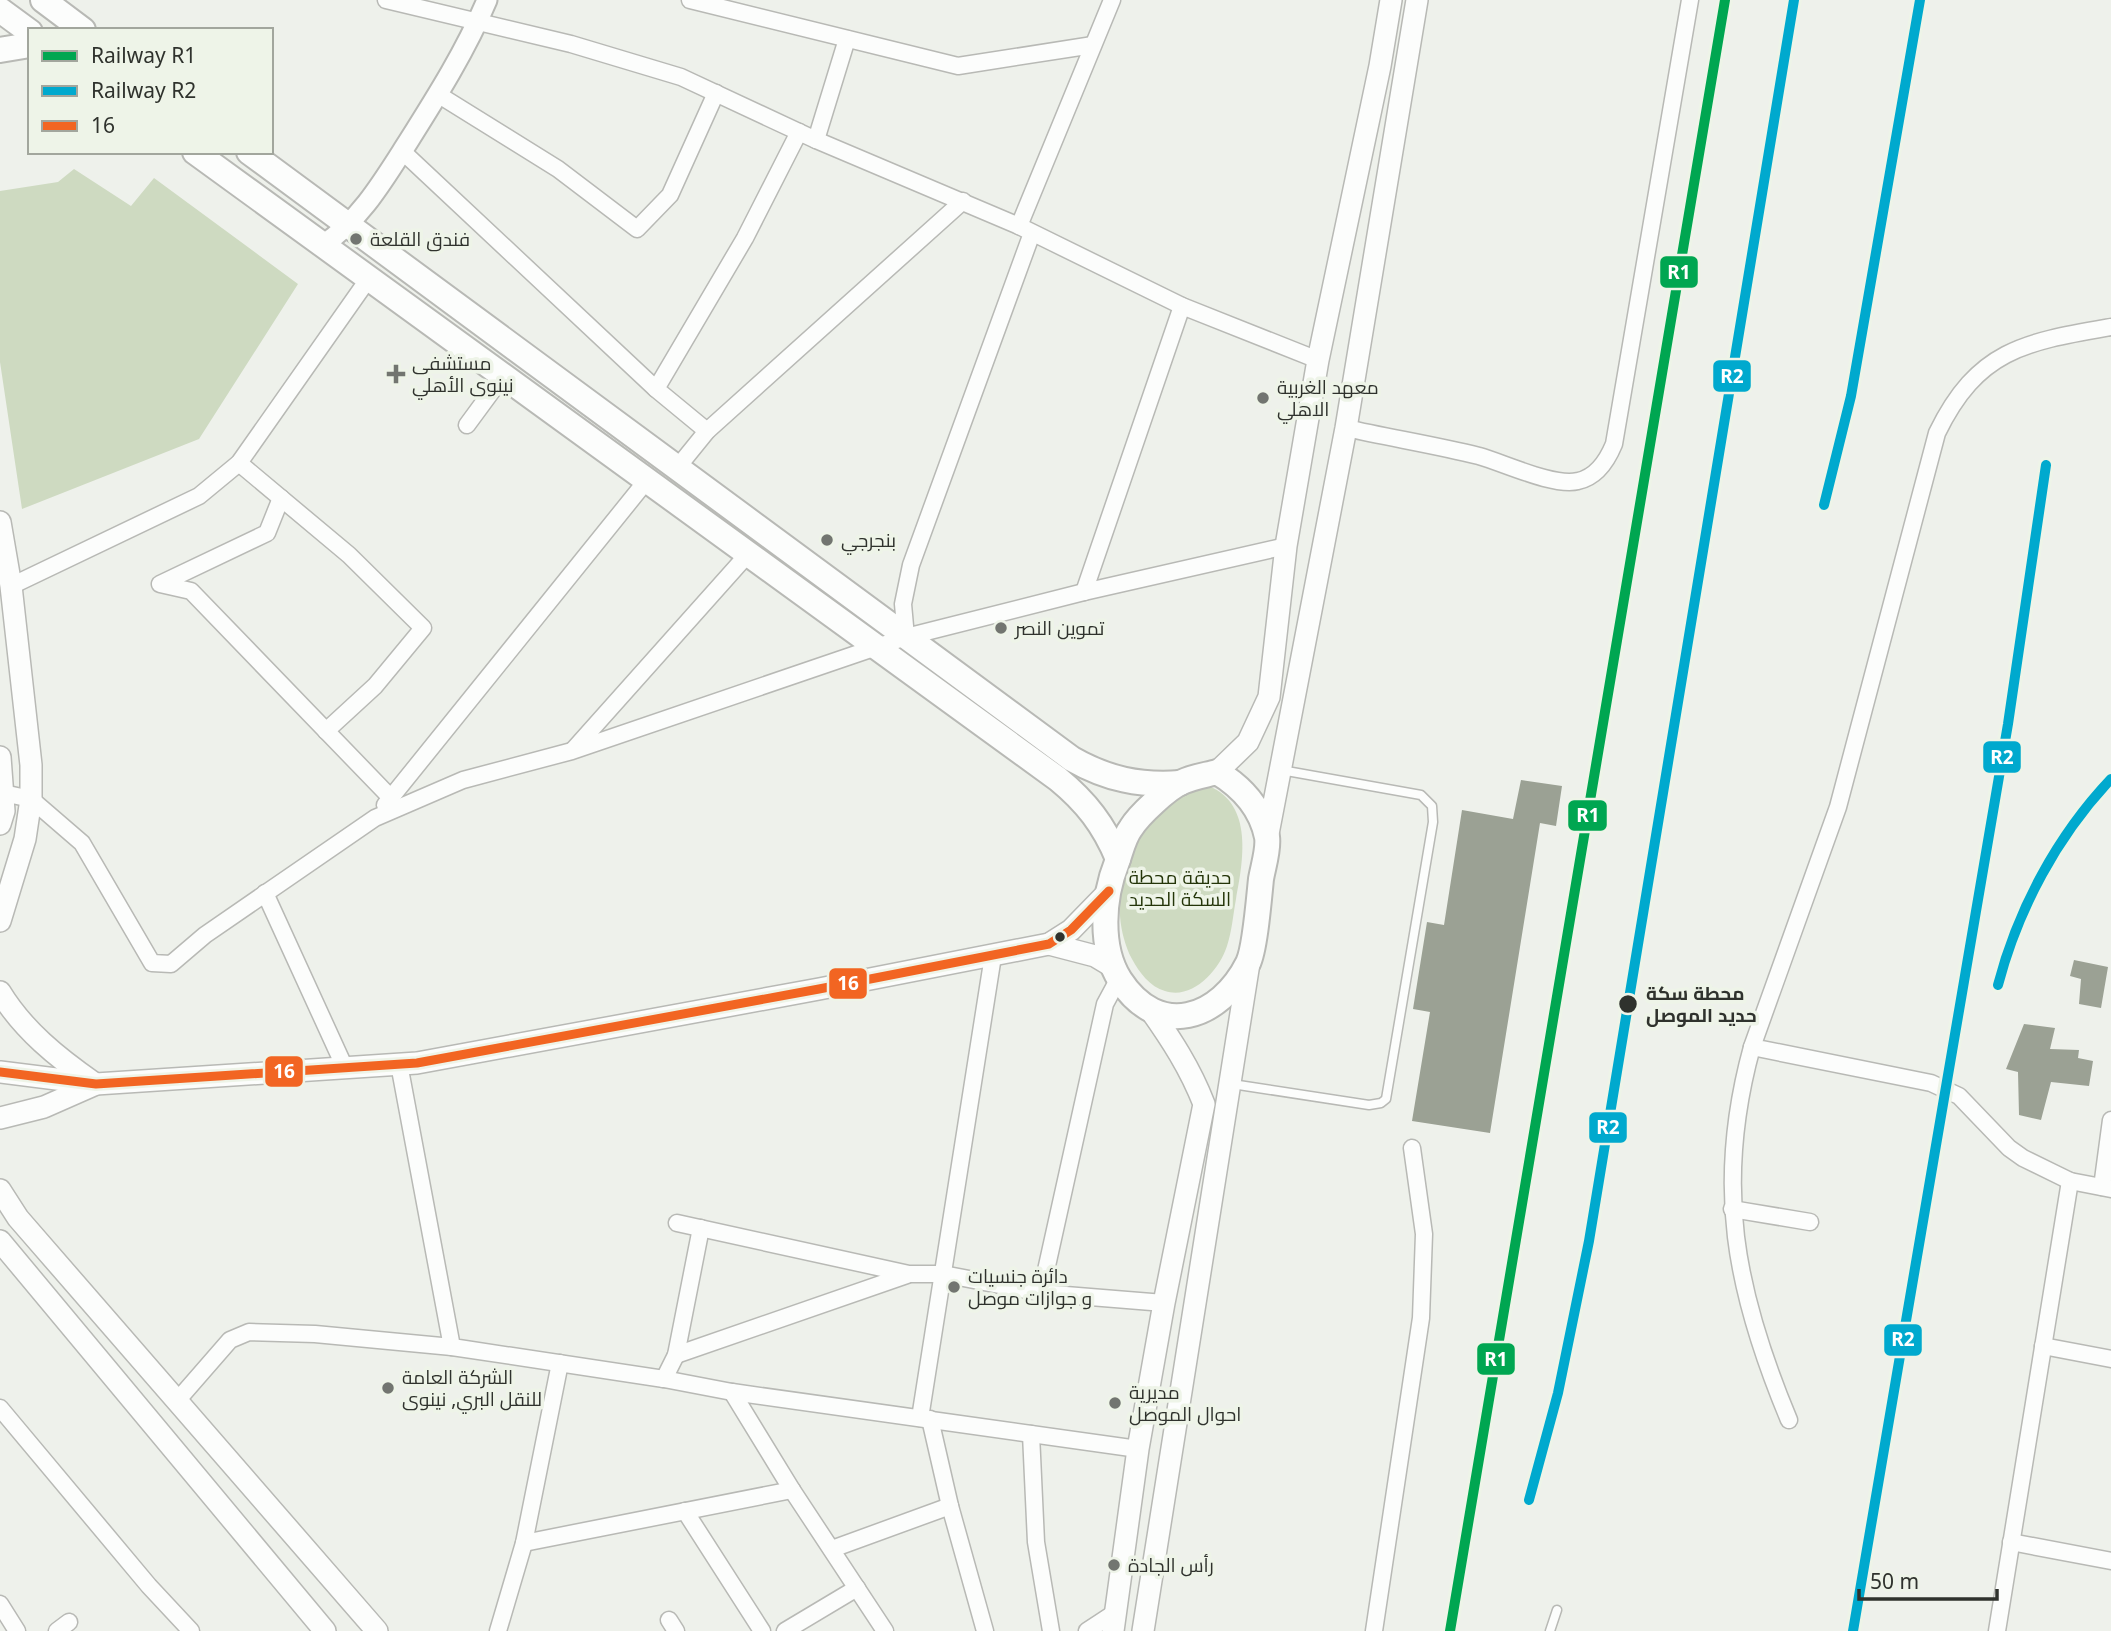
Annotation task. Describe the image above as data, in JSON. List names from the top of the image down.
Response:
{
  "parks": ["حديقة محطة السكة الحديد"],
  "places": {
    "other": [
      "فندق القلعة",
      "معهد الغربية الاهلي",
      "بنجرجي",
      "تموين النصر",
      "محطة سكة حديد الموصل",
      "دائرة جنسيات و جوازات موصل",
      "الشركة العامة للنقل البري, نينوى",
      "مديرية احوال الموصل",
      "رأس الجادة"
    ],
    "health": ["مستشفى نينوى الأهلي"]
  },
  "lines": ["rail line R1", "rail line R2", "transit line 16"],
  "legend": ["Railway R1", "Railway R2", "16"],
  "scale_bar": "50 m"
}
